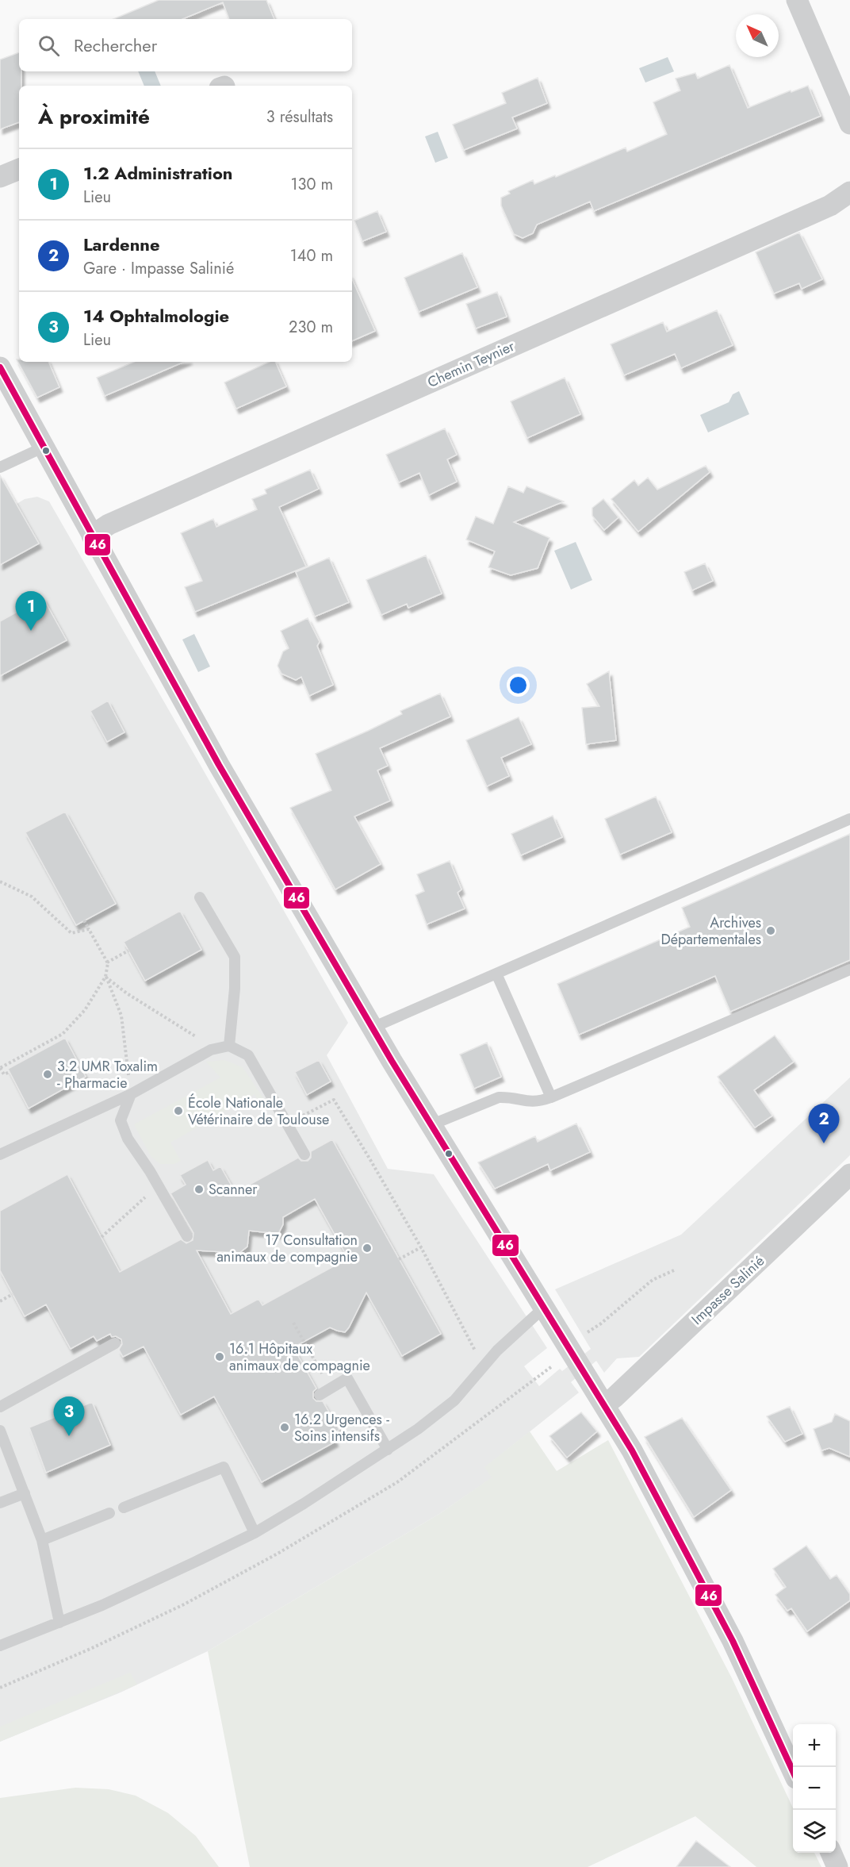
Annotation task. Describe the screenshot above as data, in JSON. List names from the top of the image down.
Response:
{
  "streets": {
    "street": ["Chemin Teynier", "Impasse Salinié"]
  },
  "places": [
    "Archives Départementales",
    "3.2 UMR Toxalim - Pharmacie",
    "École Nationale Vétérinaire de Toulouse",
    "Scanner",
    "17 Consultation animaux de compagnie",
    "16.1 Hôpitaux animaux de compagnie",
    "16.2 Urgences - Soins intensifs"
  ],
  "lines": ["transit line 46"],
  "north": "top left",
  "page": {
    "search": "Rechercher",
    "heading": ["À proximité", "3 résultats"],
    "list": [
      {
        "mark": "1",
        "name": "1.2 Administration",
        "note": "Lieu",
        "value": "130 m"
      },
      {
        "mark": "2",
        "name": "Lardenne",
        "note": "Gare · Impasse Salinié",
        "value": "140 m"
      },
      {
        "mark": "3",
        "name": "14 Ophtalmologie",
        "note": "Lieu",
        "value": "230 m"
      }
    ],
    "pins": ["1", "2", "3"],
    "map_buttons": ["+", "−"]
  }
}
